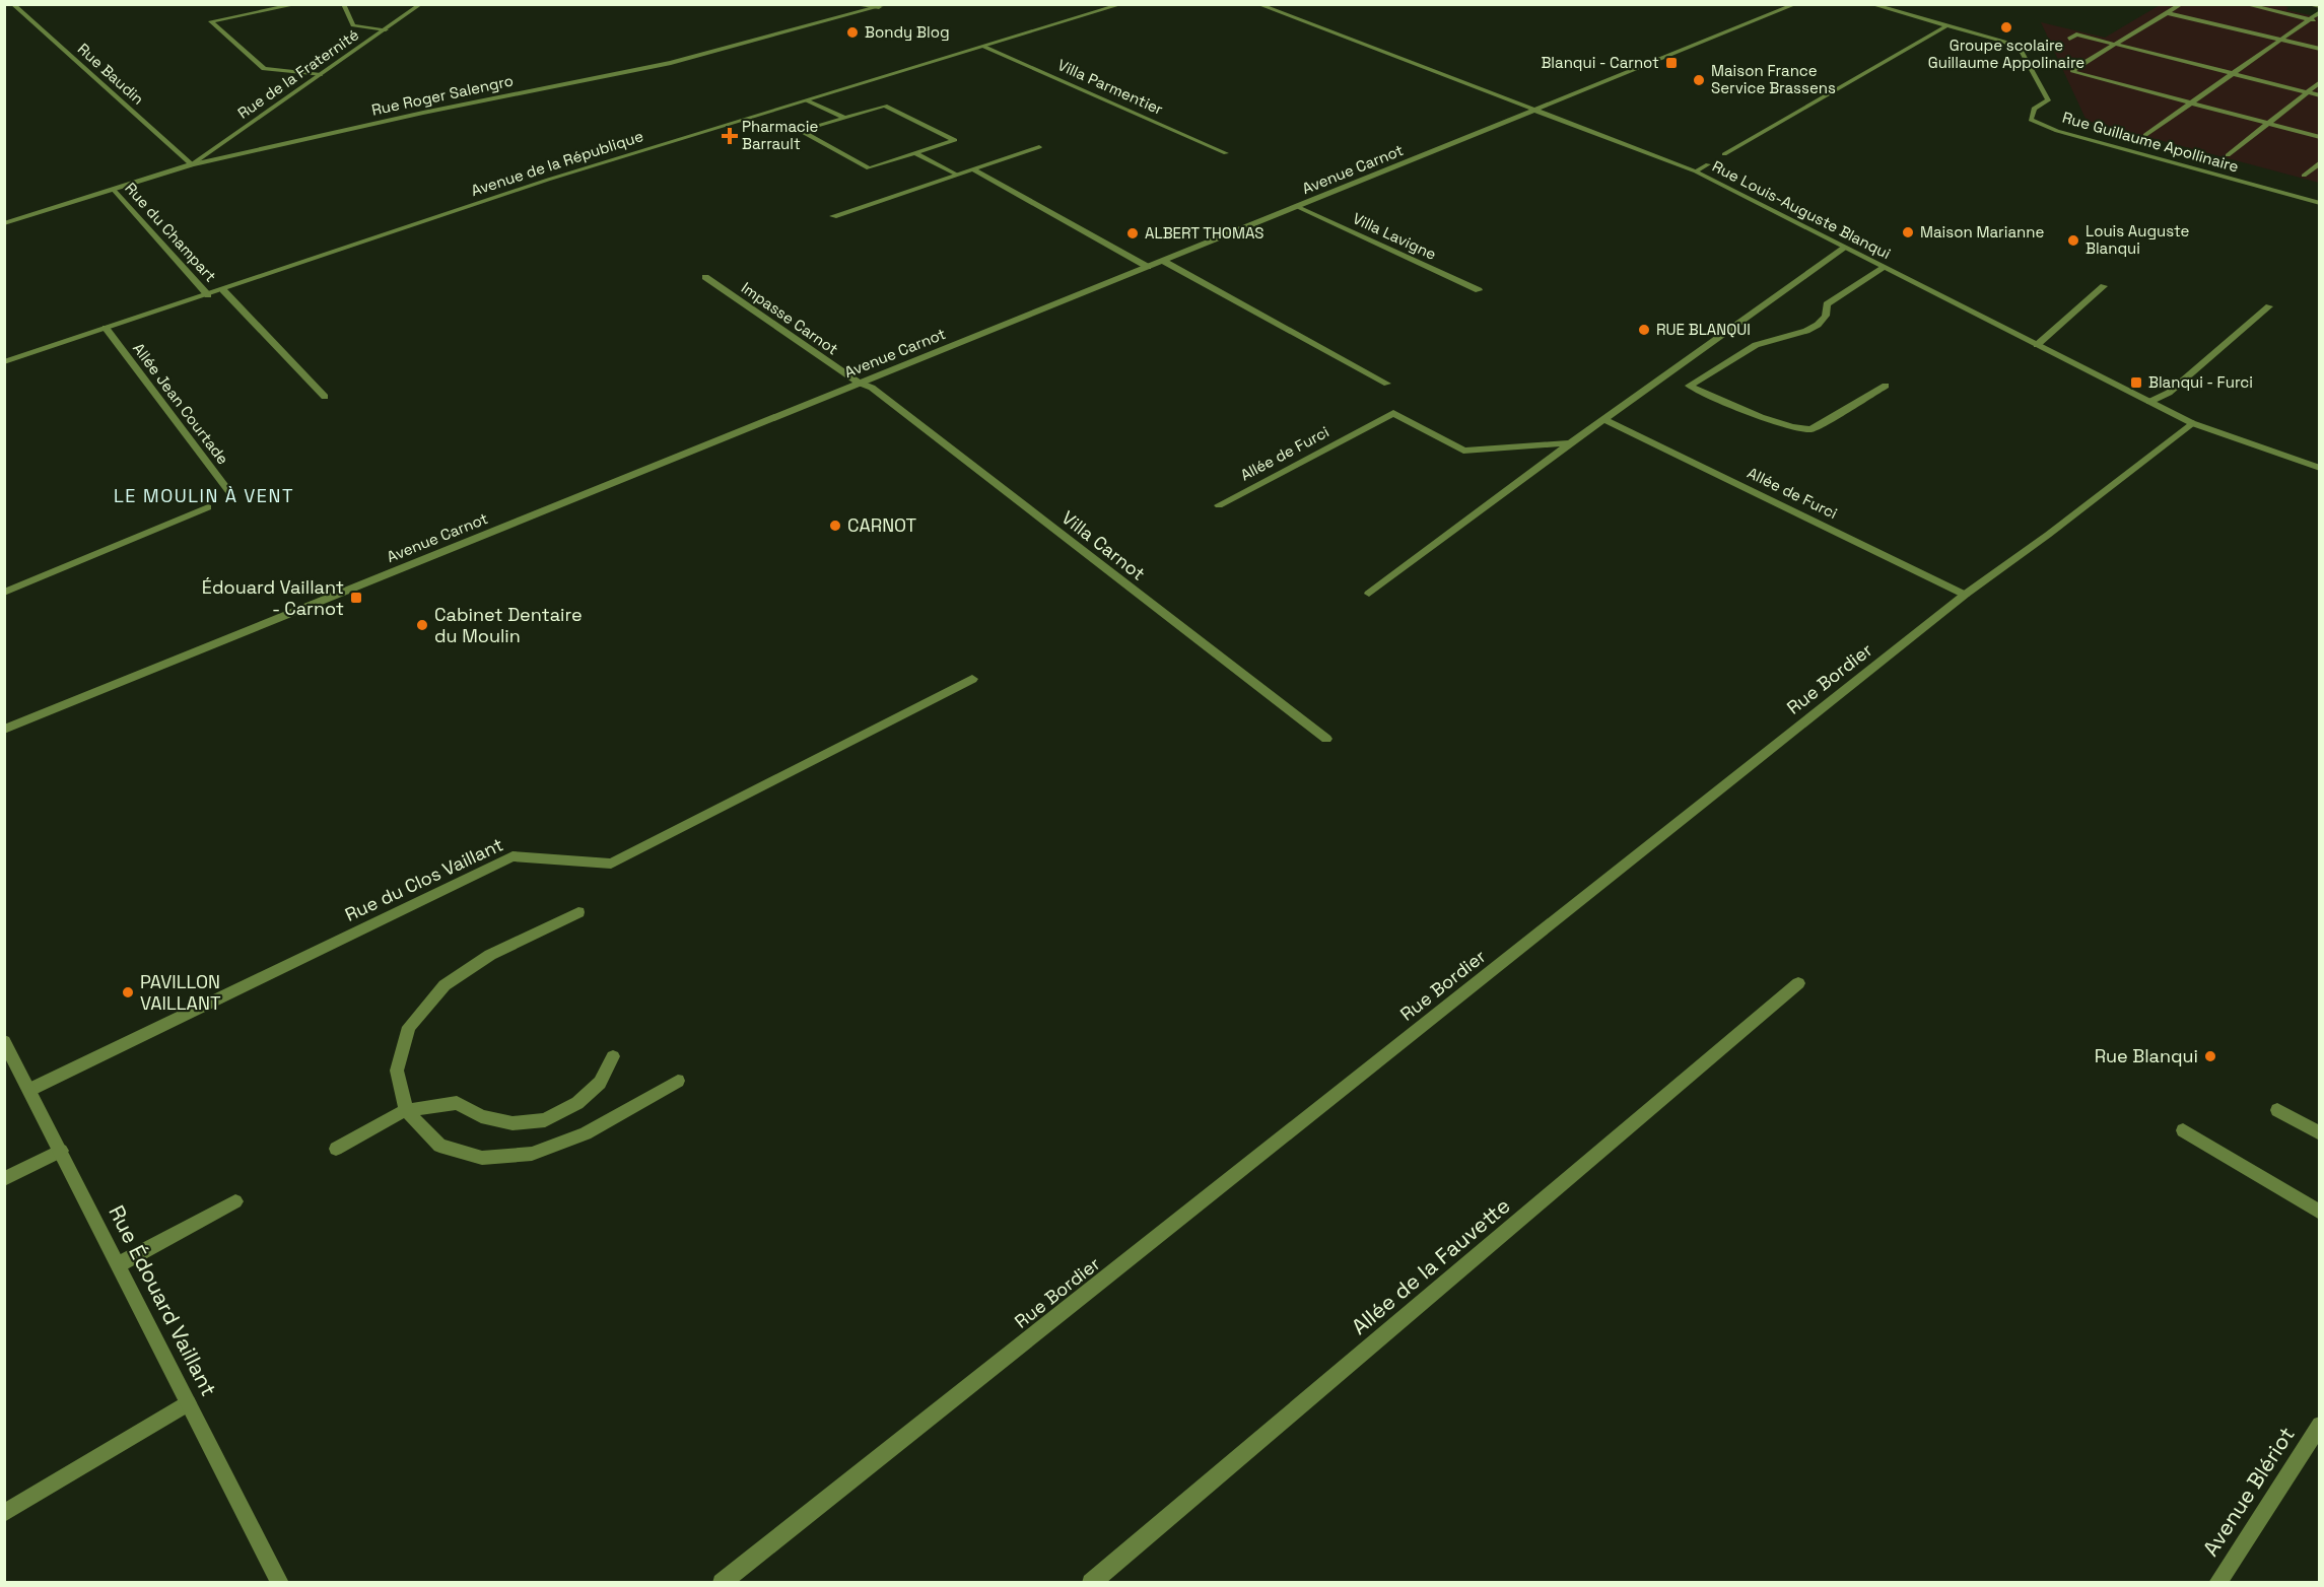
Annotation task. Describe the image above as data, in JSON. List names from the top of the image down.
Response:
{
  "streets": {
    "street": [
      "Rue Baudin",
      "Rue de la Fraternité",
      "Villa Parmentier",
      "Rue Roger Salengro",
      "Rue Guillaume Apollinaire",
      "Avenue de la République",
      "Avenue Carnot",
      "Rue Louis-Auguste Blanqui",
      "Rue du Champart",
      "Villa Lavigne",
      "Impasse Carnot",
      "Allée Jean Courtade",
      "Allée de Furci",
      "Villa Carnot",
      "Rue Bordier",
      "Rue du Clos Vaillant",
      "Allée de la Fauvette",
      "Rue Édouard Vaillant",
      "Avenue Blériot"
    ]
  },
  "crossings": [
    ["Rue Baudin", "Rue de la Fraternité"],
    ["Rue Baudin", "Rue Roger Salengro"],
    ["Rue de la Fraternité", "Rue Roger Salengro"],
    ["Villa Parmentier", "Avenue de la République"],
    ["Rue Roger Salengro", "Rue du Champart"],
    ["Avenue de la République", "Rue du Champart"],
    ["Avenue de la République", "Allée Jean Courtade"],
    ["Avenue Carnot", "Rue Louis-Auguste Blanqui"],
    ["Avenue Carnot", "Villa Lavigne"],
    ["Avenue Carnot", "Impasse Carnot"],
    ["Avenue Carnot", "Villa Carnot"],
    ["Rue Louis-Auguste Blanqui", "Allée de Furci"],
    ["Rue Louis-Auguste Blanqui", "Rue Bordier"],
    ["Impasse Carnot", "Villa Carnot"],
    ["Allée de Furci", "Rue Bordier"],
    ["Rue du Clos Vaillant", "Rue Édouard Vaillant"]
  ],
  "districts": ["LE MOULIN À VENT"],
  "places": {
    "other": [
      "Groupe scolaire Guillaume Appolinaire",
      "Bondy Blog",
      "Maison France Service Brassens",
      "Maison Marianne",
      "ALBERT THOMAS",
      "Louis Auguste Blanqui",
      "RUE BLANQUI",
      "CARNOT",
      "Cabinet Dentaire du Moulin",
      "PAVILLON VAILLANT",
      "Rue Blanqui"
    ],
    "transit": ["Blanqui - Carnot", "Blanqui - Furci", "Édouard Vaillant - Carnot"],
    "health": ["Pharmacie Barrault"]
  }
}
